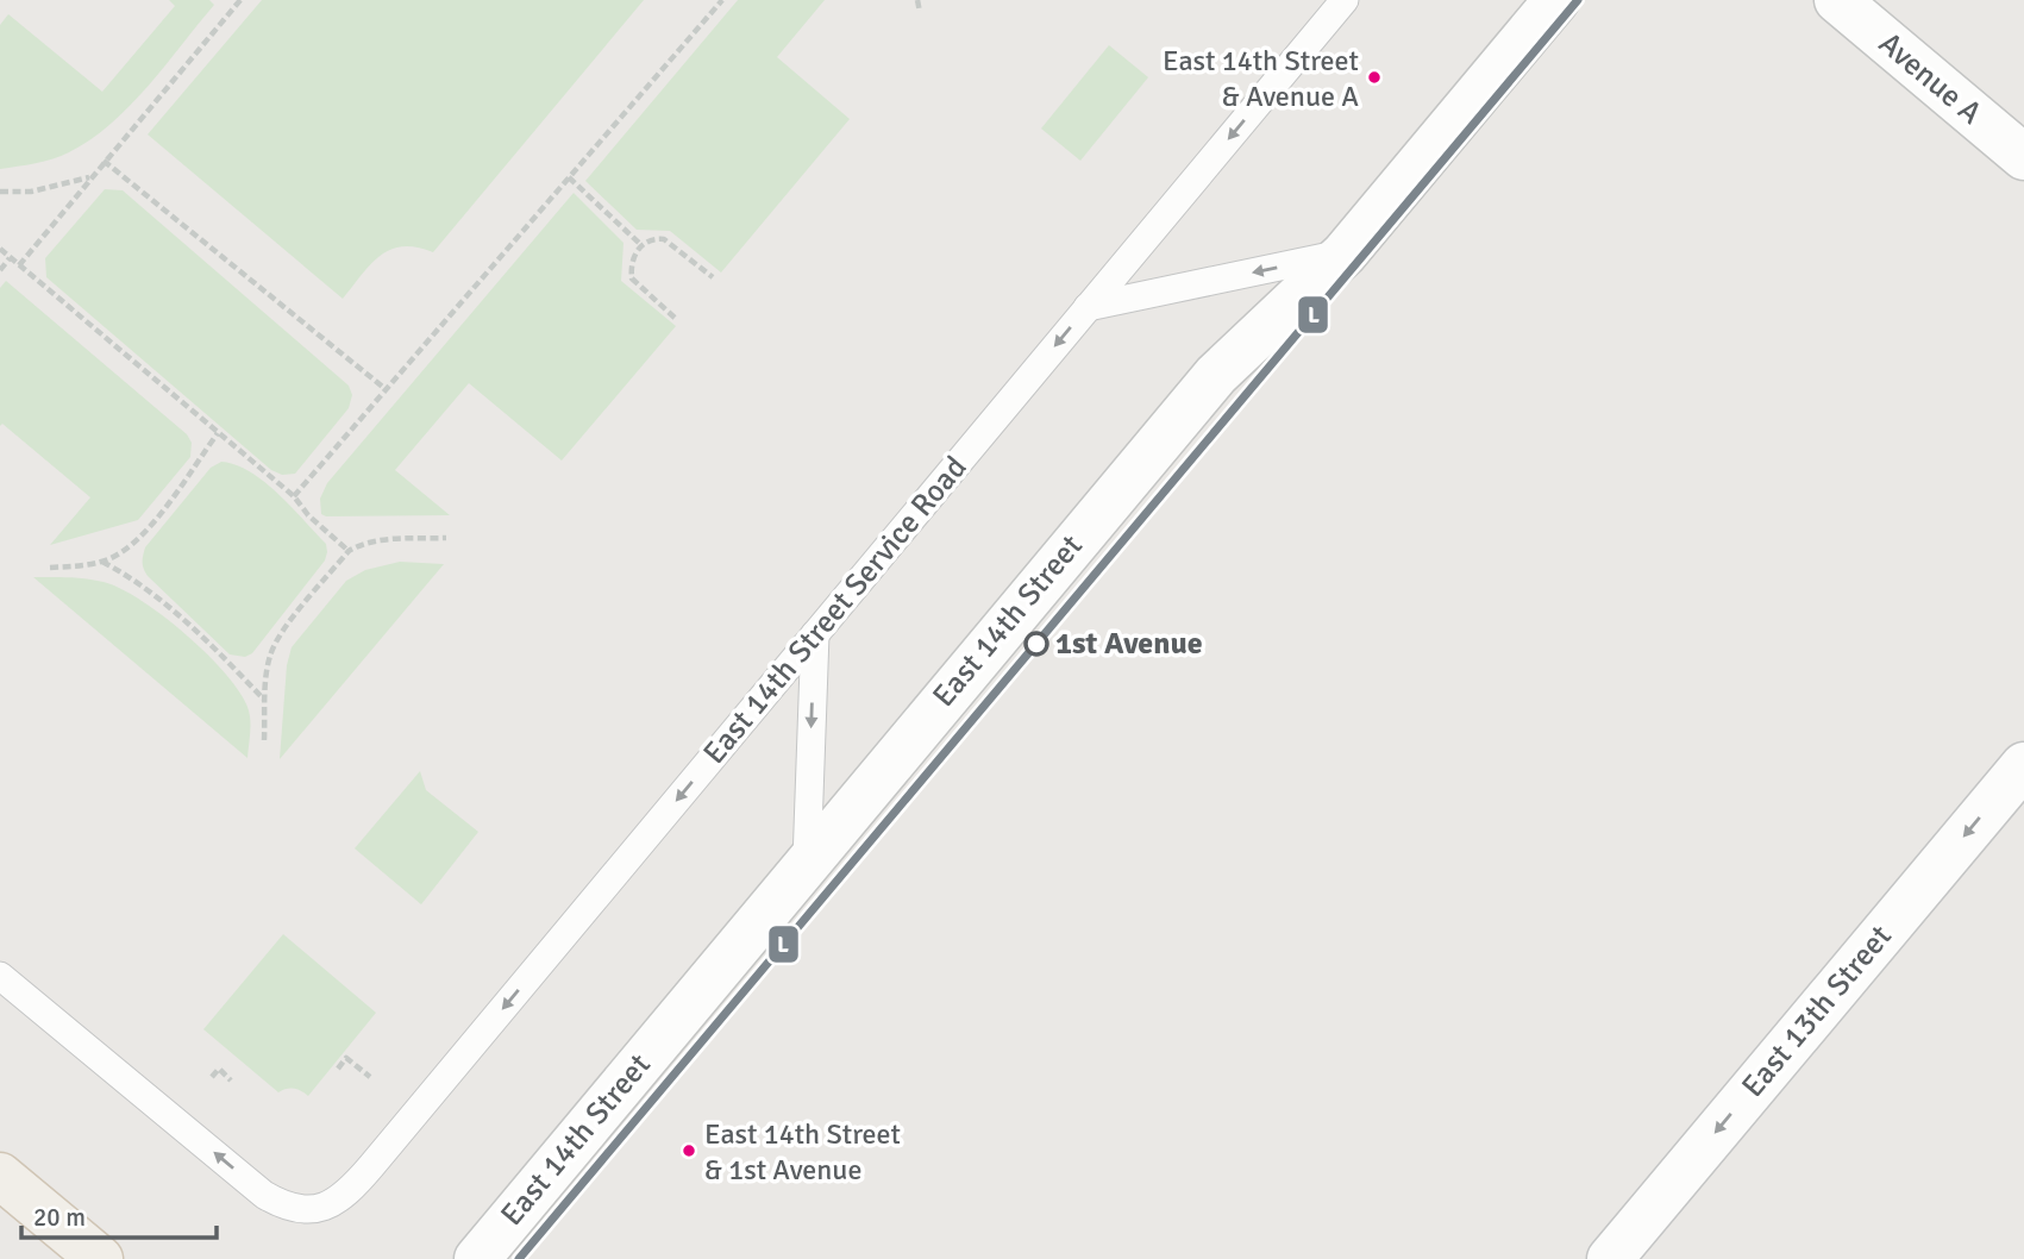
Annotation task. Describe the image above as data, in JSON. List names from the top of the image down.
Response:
{
  "streets": {
    "main road": ["Avenue A", "East 14th Street", "East 13th Street"],
    "lane": ["East 14th Street Service Road"]
  },
  "one_way": ["East 14th Street Service Road", "East 13th Street"],
  "places": ["East 14th Street & Avenue A", "1st Avenue", "East 14th Street & 1st Avenue"],
  "lines": ["transit line L"],
  "scale_bar": "20 m"
}
